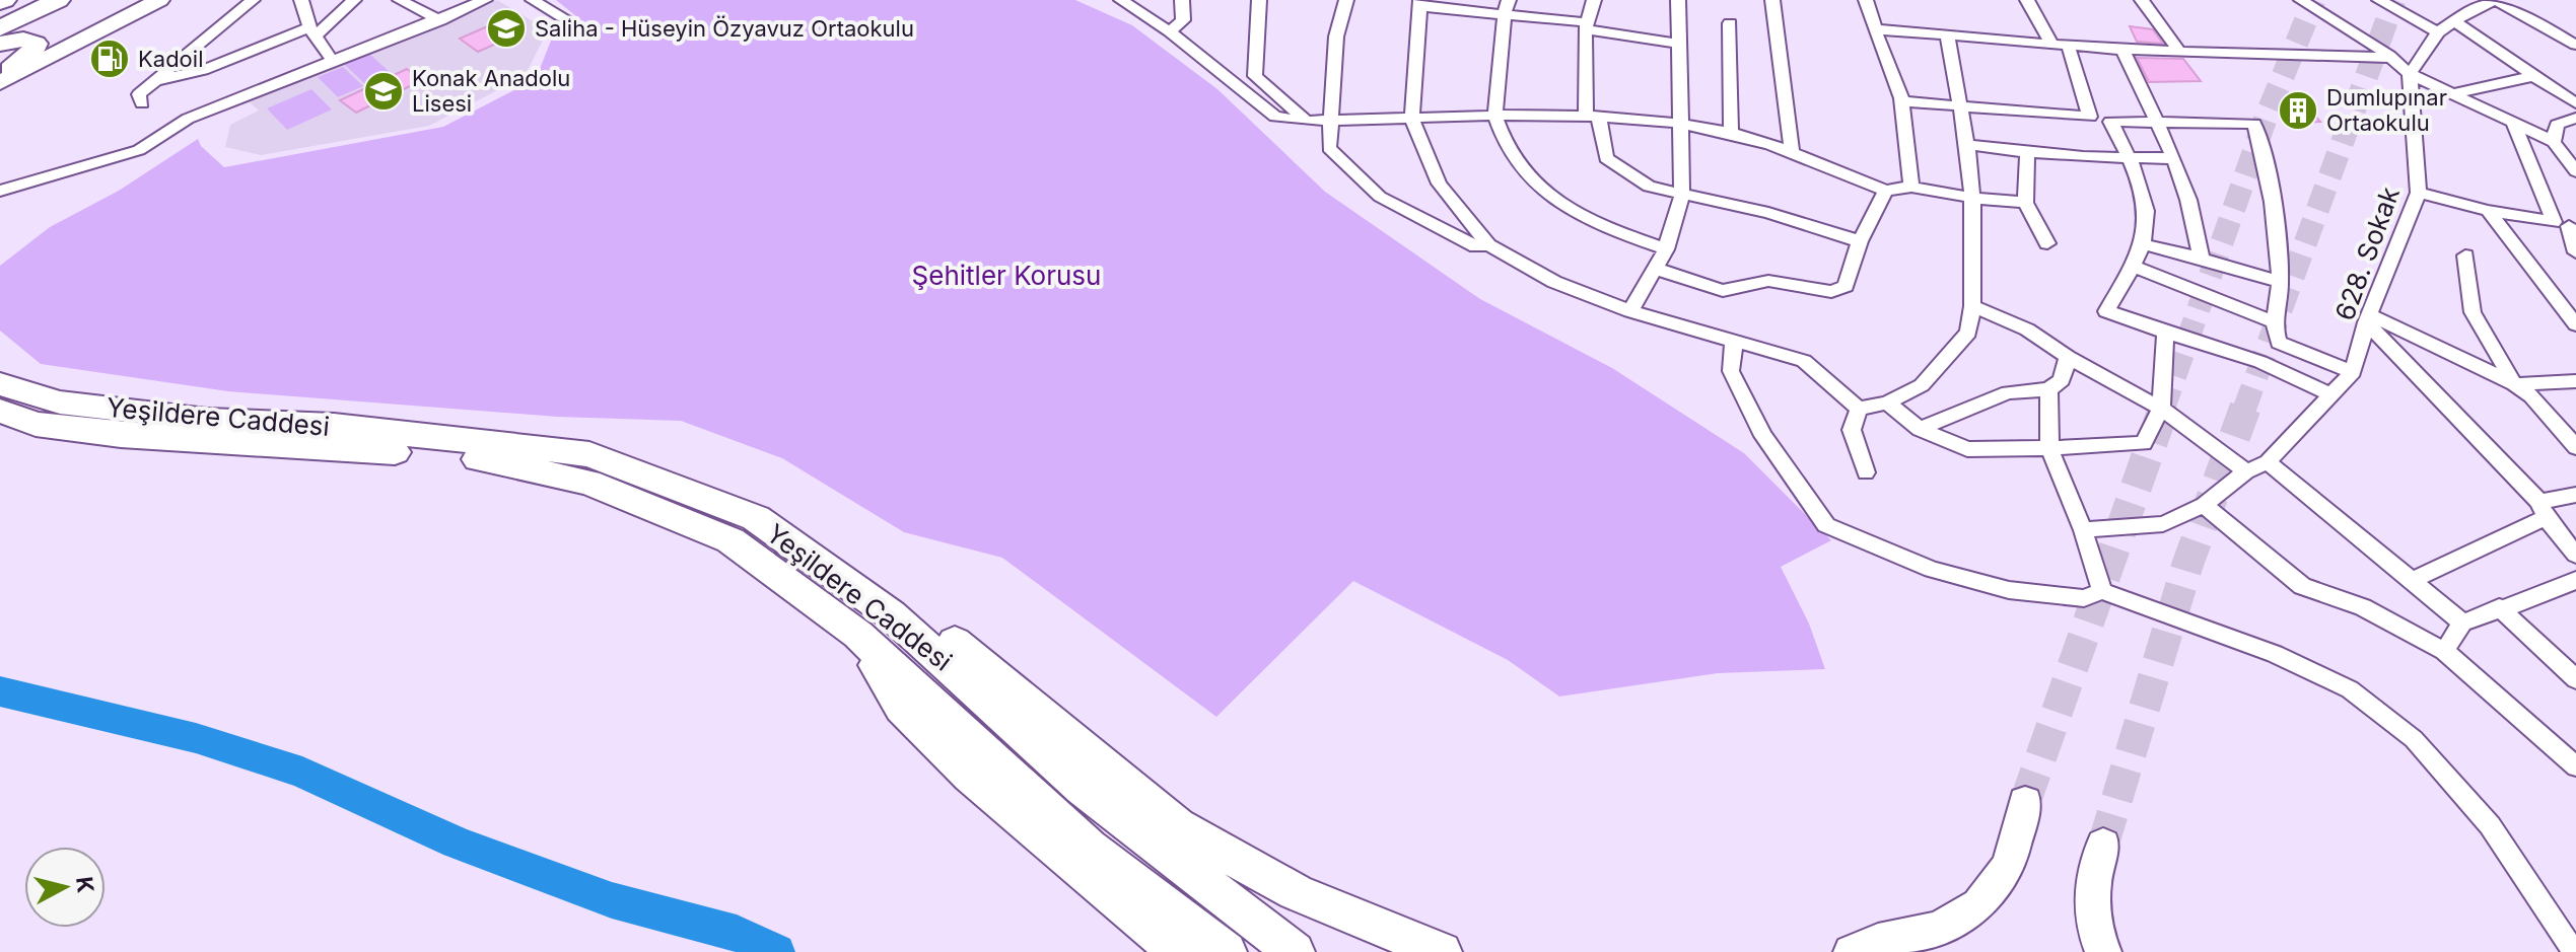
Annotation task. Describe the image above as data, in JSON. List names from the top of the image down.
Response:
{
  "streets": {
    "highway": ["Yeşildere Caddesi"],
    "street": ["628. Sokak"]
  },
  "parks": ["Şehitler Korusu"],
  "places": {
    "school or university": ["Saliha - Hüseyin Özyavuz Ortaokulu", "Konak Anadolu Lisesi"],
    "fuel station": ["Kadoil"],
    "building": ["Dumlupınar Ortaokulu"]
  },
  "north": "right"
}
